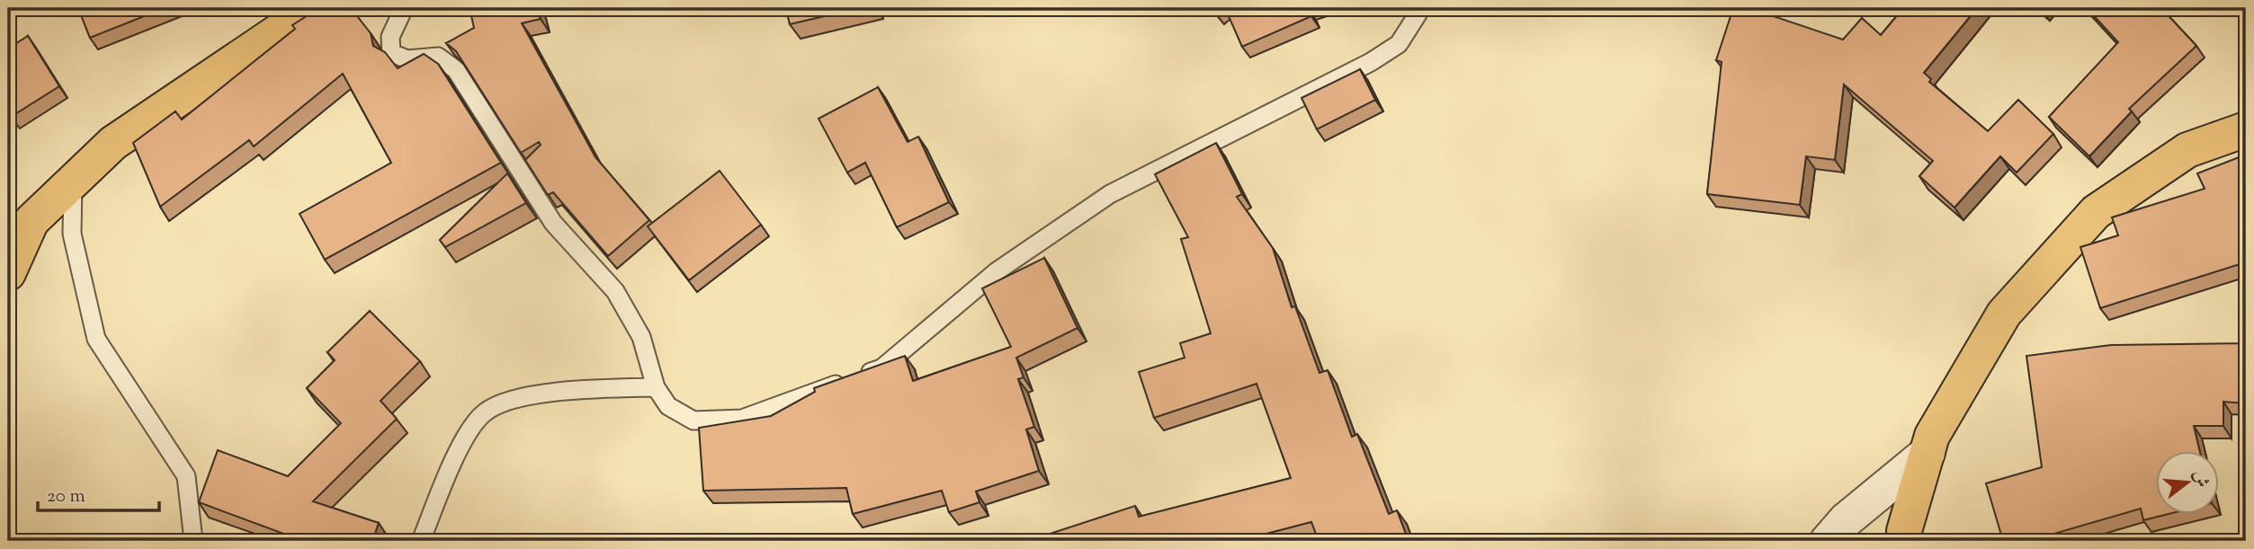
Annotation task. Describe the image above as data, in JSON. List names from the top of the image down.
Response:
{
  "scale_bar": "20 m",
  "north": "right"
}
